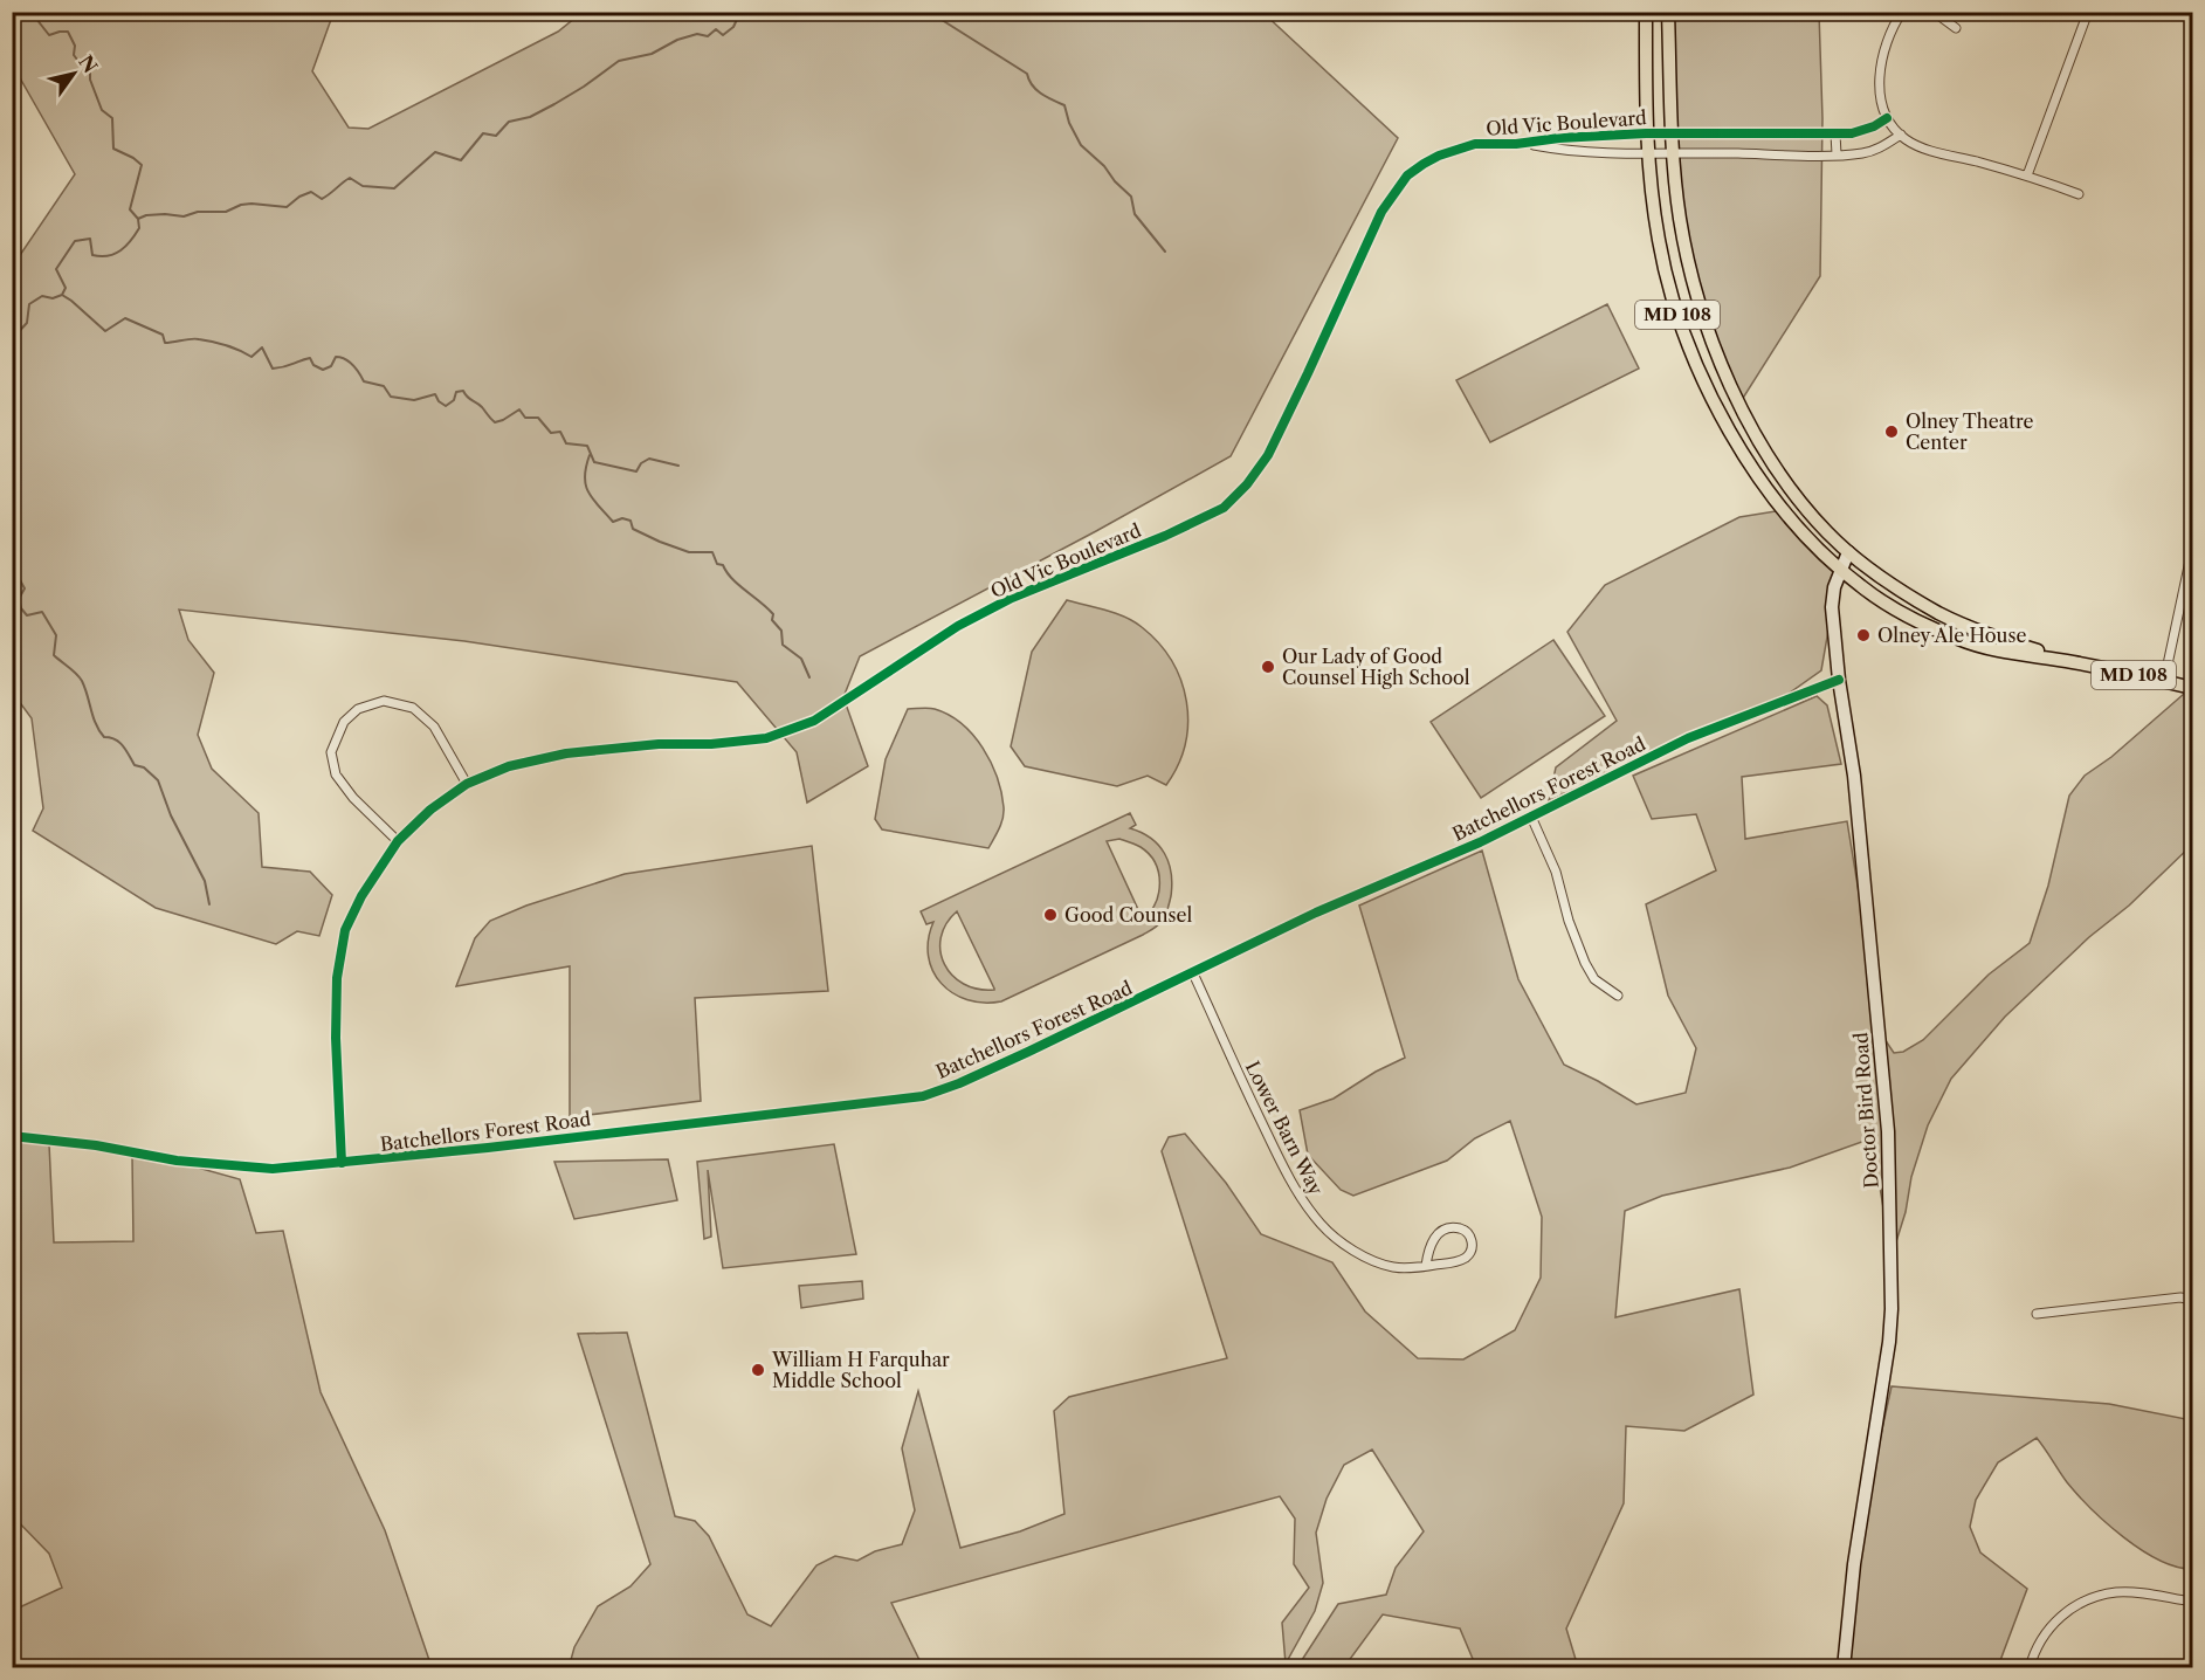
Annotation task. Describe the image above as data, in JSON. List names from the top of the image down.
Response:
{
  "streets": {
    "main road": ["MD 108", "Doctor Bird Road"],
    "street": ["Old Vic Boulevard", "Batchellors Forest Road", "Lower Barn Way"]
  },
  "crossings": [
    ["Old Vic Boulevard", "MD 108"],
    ["Old Vic Boulevard", "Batchellors Forest Road"],
    ["MD 108", "Doctor Bird Road"],
    ["Batchellors Forest Road", "Doctor Bird Road"],
    ["Batchellors Forest Road", "Lower Barn Way"]
  ],
  "places": [
    "Olney Theatre Center",
    "Olney Ale House",
    "Our Lady of Good Counsel High School",
    "Good Counsel",
    "William H Farquhar Middle School"
  ],
  "north": "top right"
}
